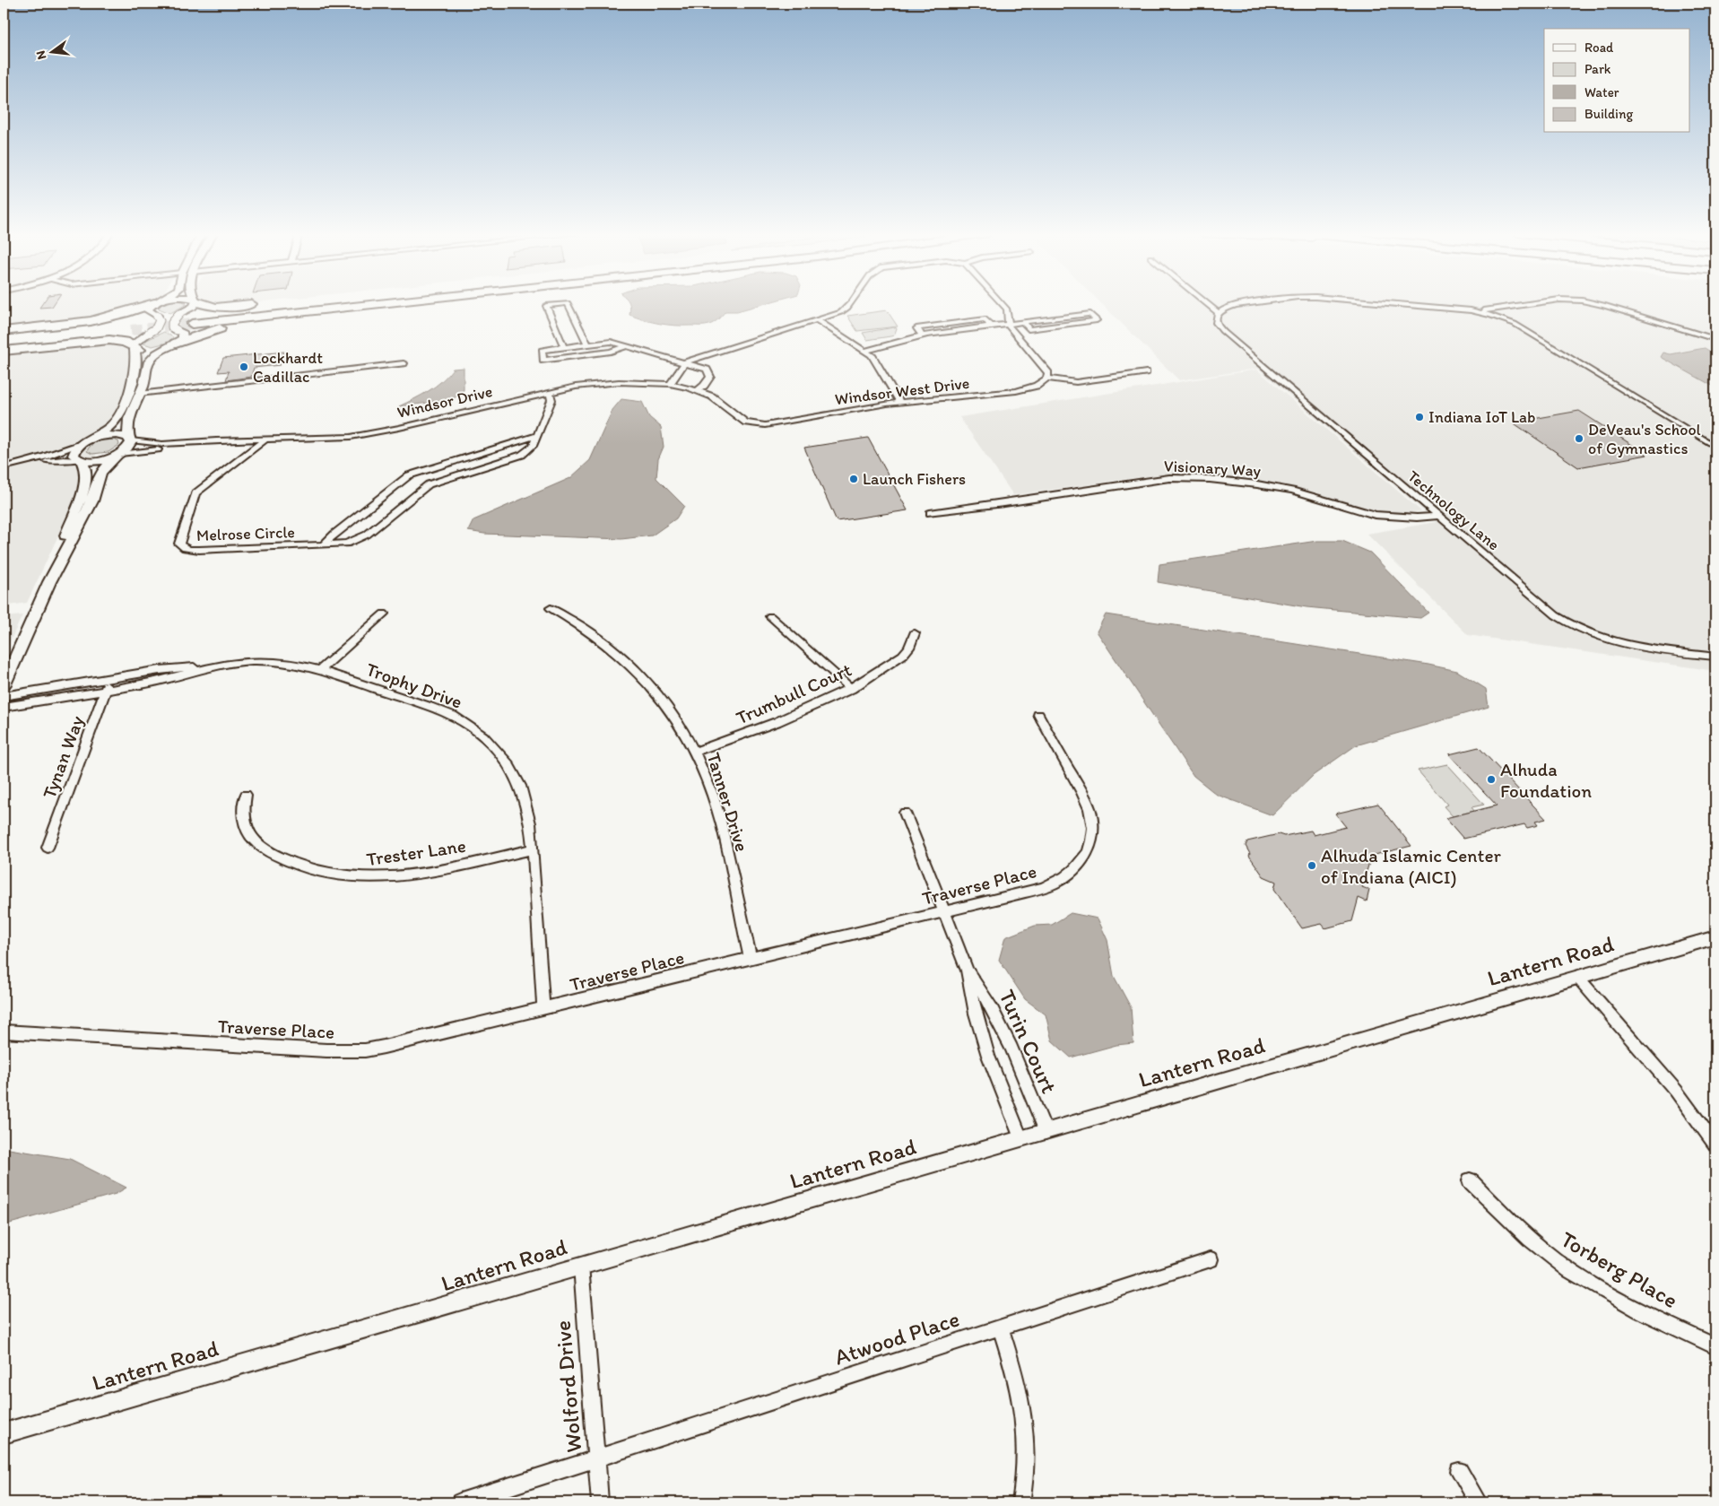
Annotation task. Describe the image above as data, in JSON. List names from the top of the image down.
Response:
{
  "streets": {
    "street": [
      "Windsor West Drive",
      "Windsor Drive",
      "Visionary Way",
      "Technology Lane",
      "Melrose Circle",
      "Trophy Drive",
      "Trumbull Court",
      "Tynan Way",
      "Tanner Drive",
      "Trester Lane",
      "Traverse Place",
      "Lantern Road",
      "Turin Court",
      "Torberg Place",
      "Atwood Place",
      "Wolford Drive"
    ]
  },
  "crossings": [
    ["Windsor West Drive", "Windsor Drive"],
    ["Windsor Drive", "Melrose Circle"],
    ["Visionary Way", "Technology Lane"],
    ["Trophy Drive", "Tynan Way"],
    ["Trophy Drive", "Trester Lane"],
    ["Trophy Drive", "Traverse Place"],
    ["Trumbull Court", "Tanner Drive"],
    ["Tanner Drive", "Traverse Place"],
    ["Traverse Place", "Turin Court"],
    ["Lantern Road", "Turin Court"],
    ["Lantern Road", "Wolford Drive"],
    ["Atwood Place", "Wolford Drive"]
  ],
  "places": [
    "Lockhardt Cadillac",
    "Indiana IoT Lab",
    "DeVeau's School of Gymnastics",
    "Launch Fishers",
    "Alhuda Foundation",
    "Alhuda Islamic Center of Indiana (AICI)"
  ],
  "legend": [
    "Road",
    "Park",
    "Water",
    "Building"
  ],
  "north": "left"
}
